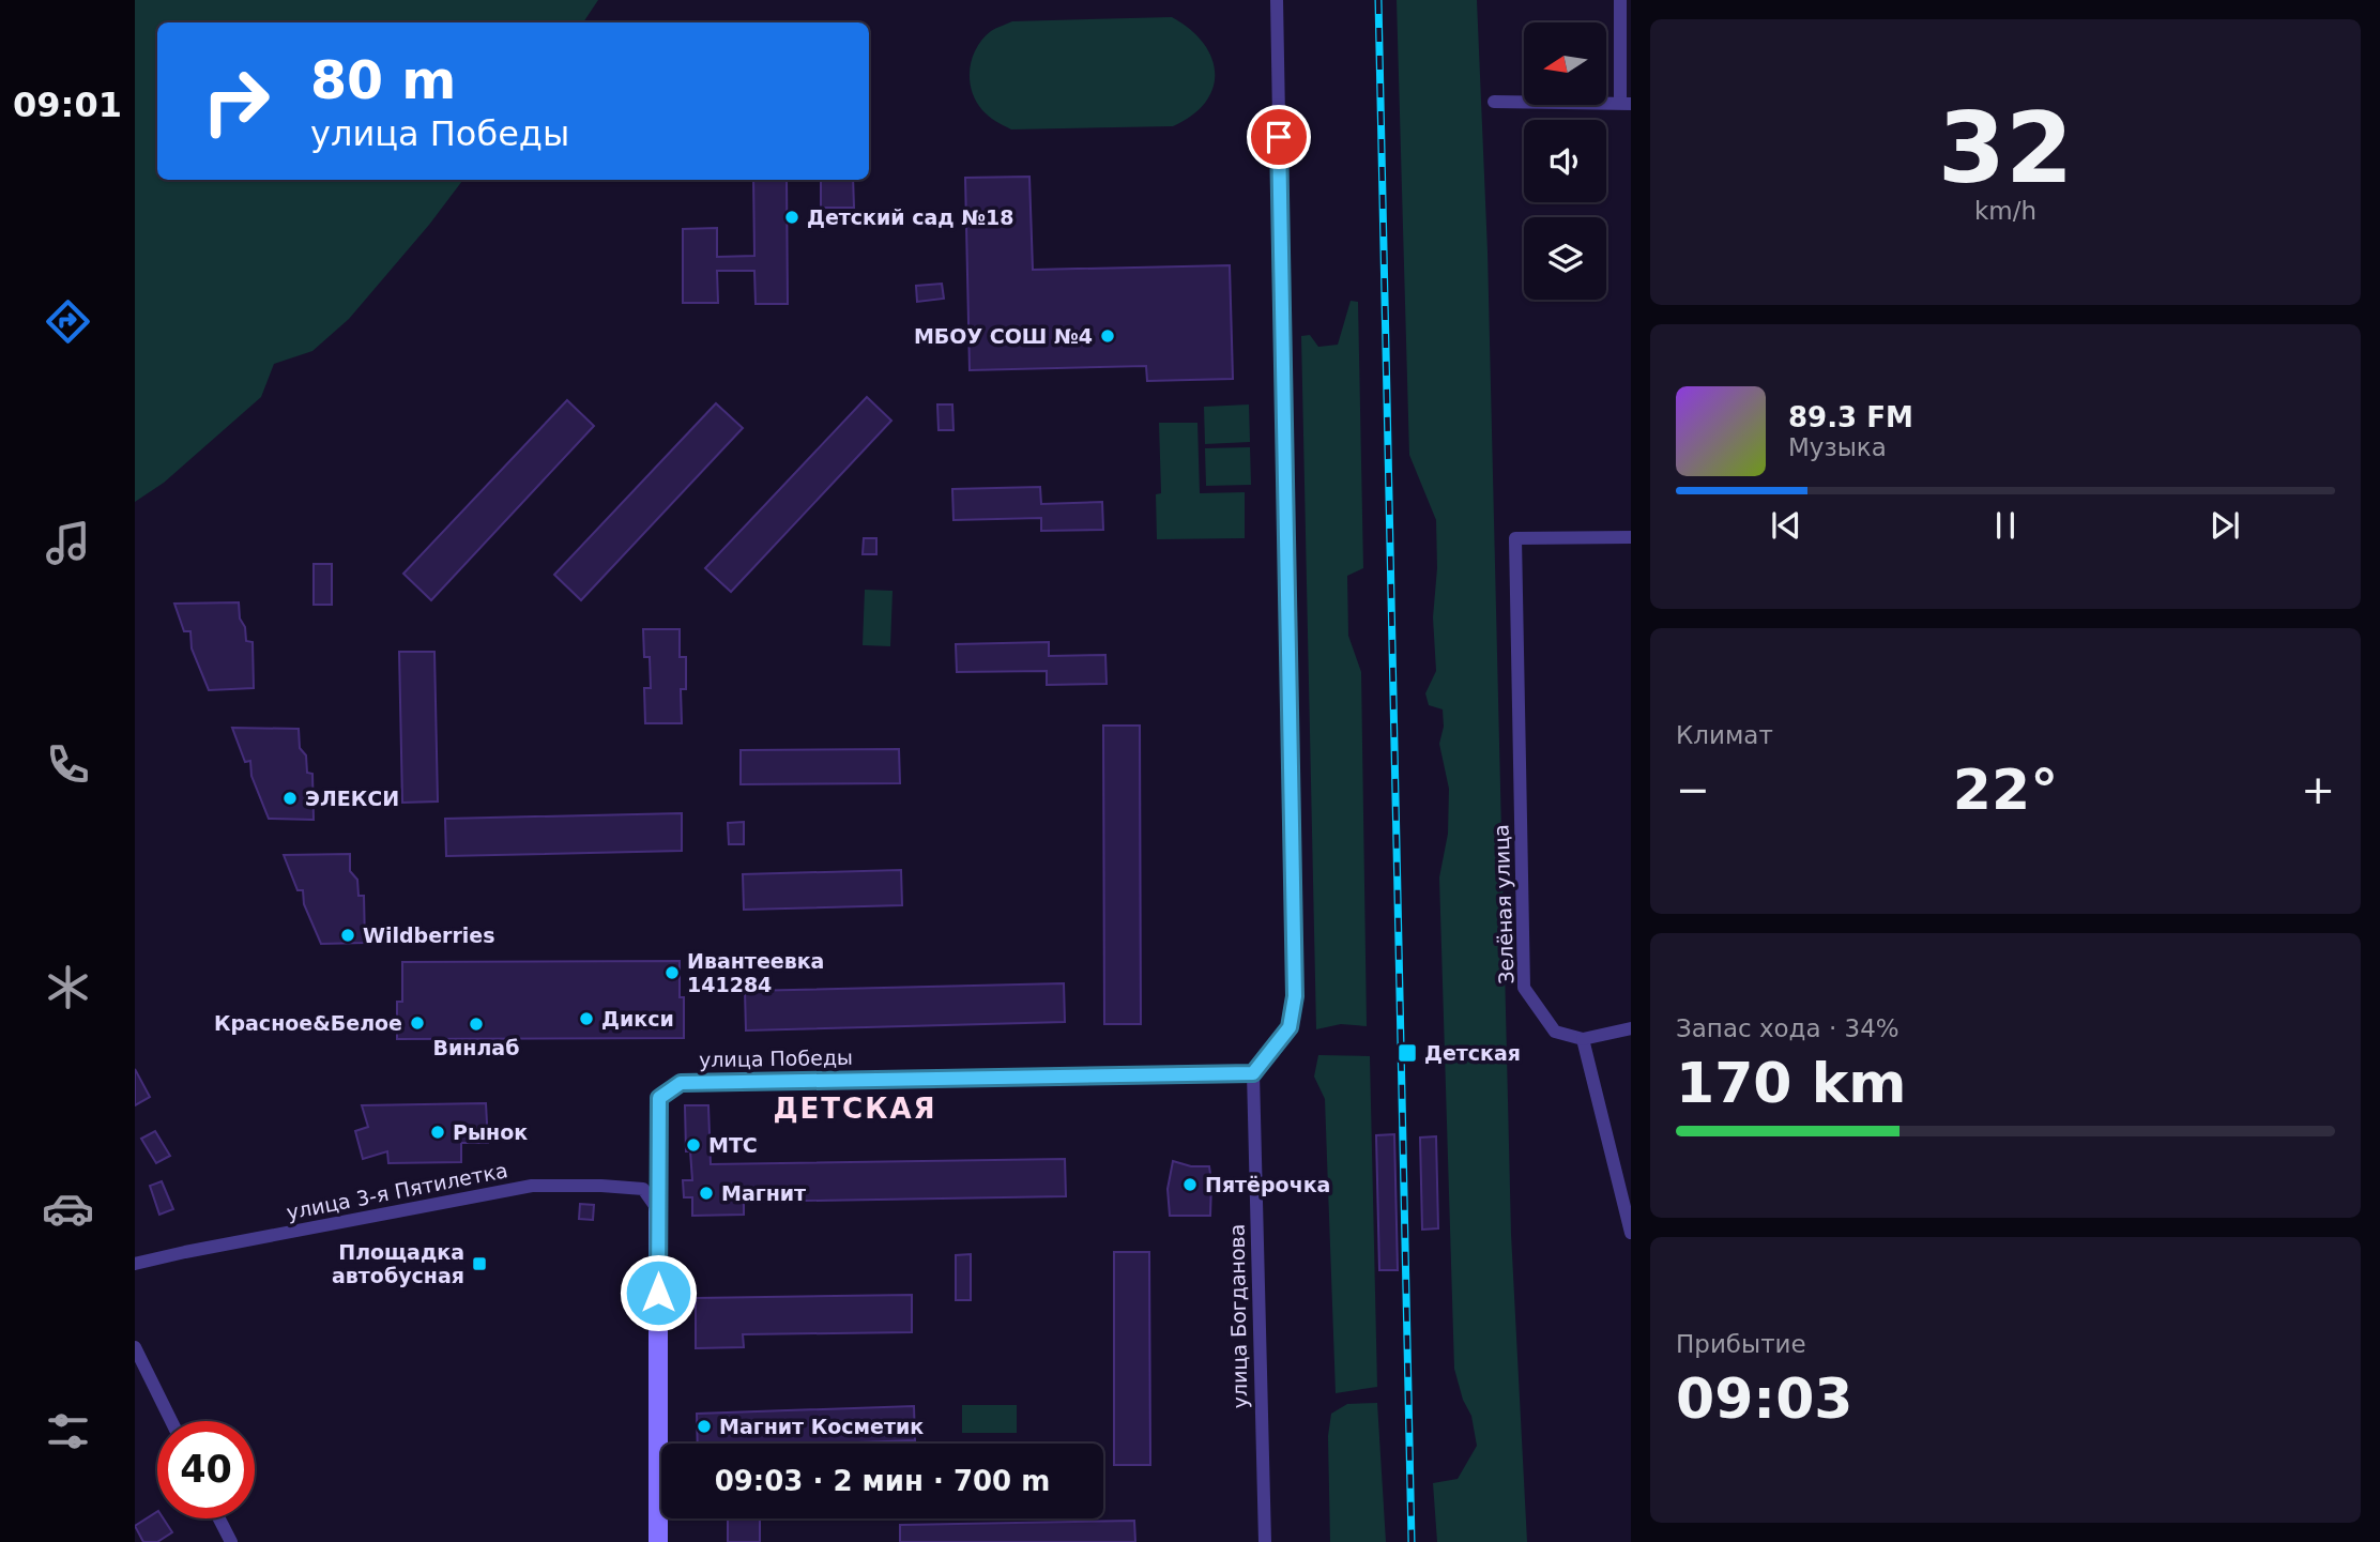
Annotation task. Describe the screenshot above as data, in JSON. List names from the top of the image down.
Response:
{
  "streets": {
    "street": [
      "Зелёная улица",
      "улица Победы",
      "улица 3-я Пятилетка",
      "улица Богданова"
    ]
  },
  "crossings": [
    ["улица Победы", "улица 3-я Пятилетка"],
    ["улица Победы", "улица Богданова"]
  ],
  "districts": ["ДЕТСКАЯ"],
  "places": {
    "other": [
      "Детский сад №18",
      "МБОУ СОШ №4",
      "ЭЛЕКСИ",
      "Wildberries",
      "Ивантеевка 141284",
      "Дикси",
      "Красное&Белое",
      "Винлаб",
      "Рынок",
      "МТС",
      "Пятёрочка",
      "Магнит",
      "Магнит Косметик"
    ],
    "transit": ["Детская", "Площадка автобусная"]
  },
  "north": "left",
  "page": {
    "tabs": "09:01",
    "tile": [
      ["32", "km/h"],
      "Климат",
      ["Запас хода · 34%", "170 km"],
      ["Прибытие", "09:03"]
    ],
    "turn": ["80 m", "улица Победы"],
    "song": ["89.3 FM", "Музыка"],
    "heat": ["−", "22°", "+"],
    "limit": "40",
    "trip": "09:03 · 2 мин · 700 m"
  }
}
